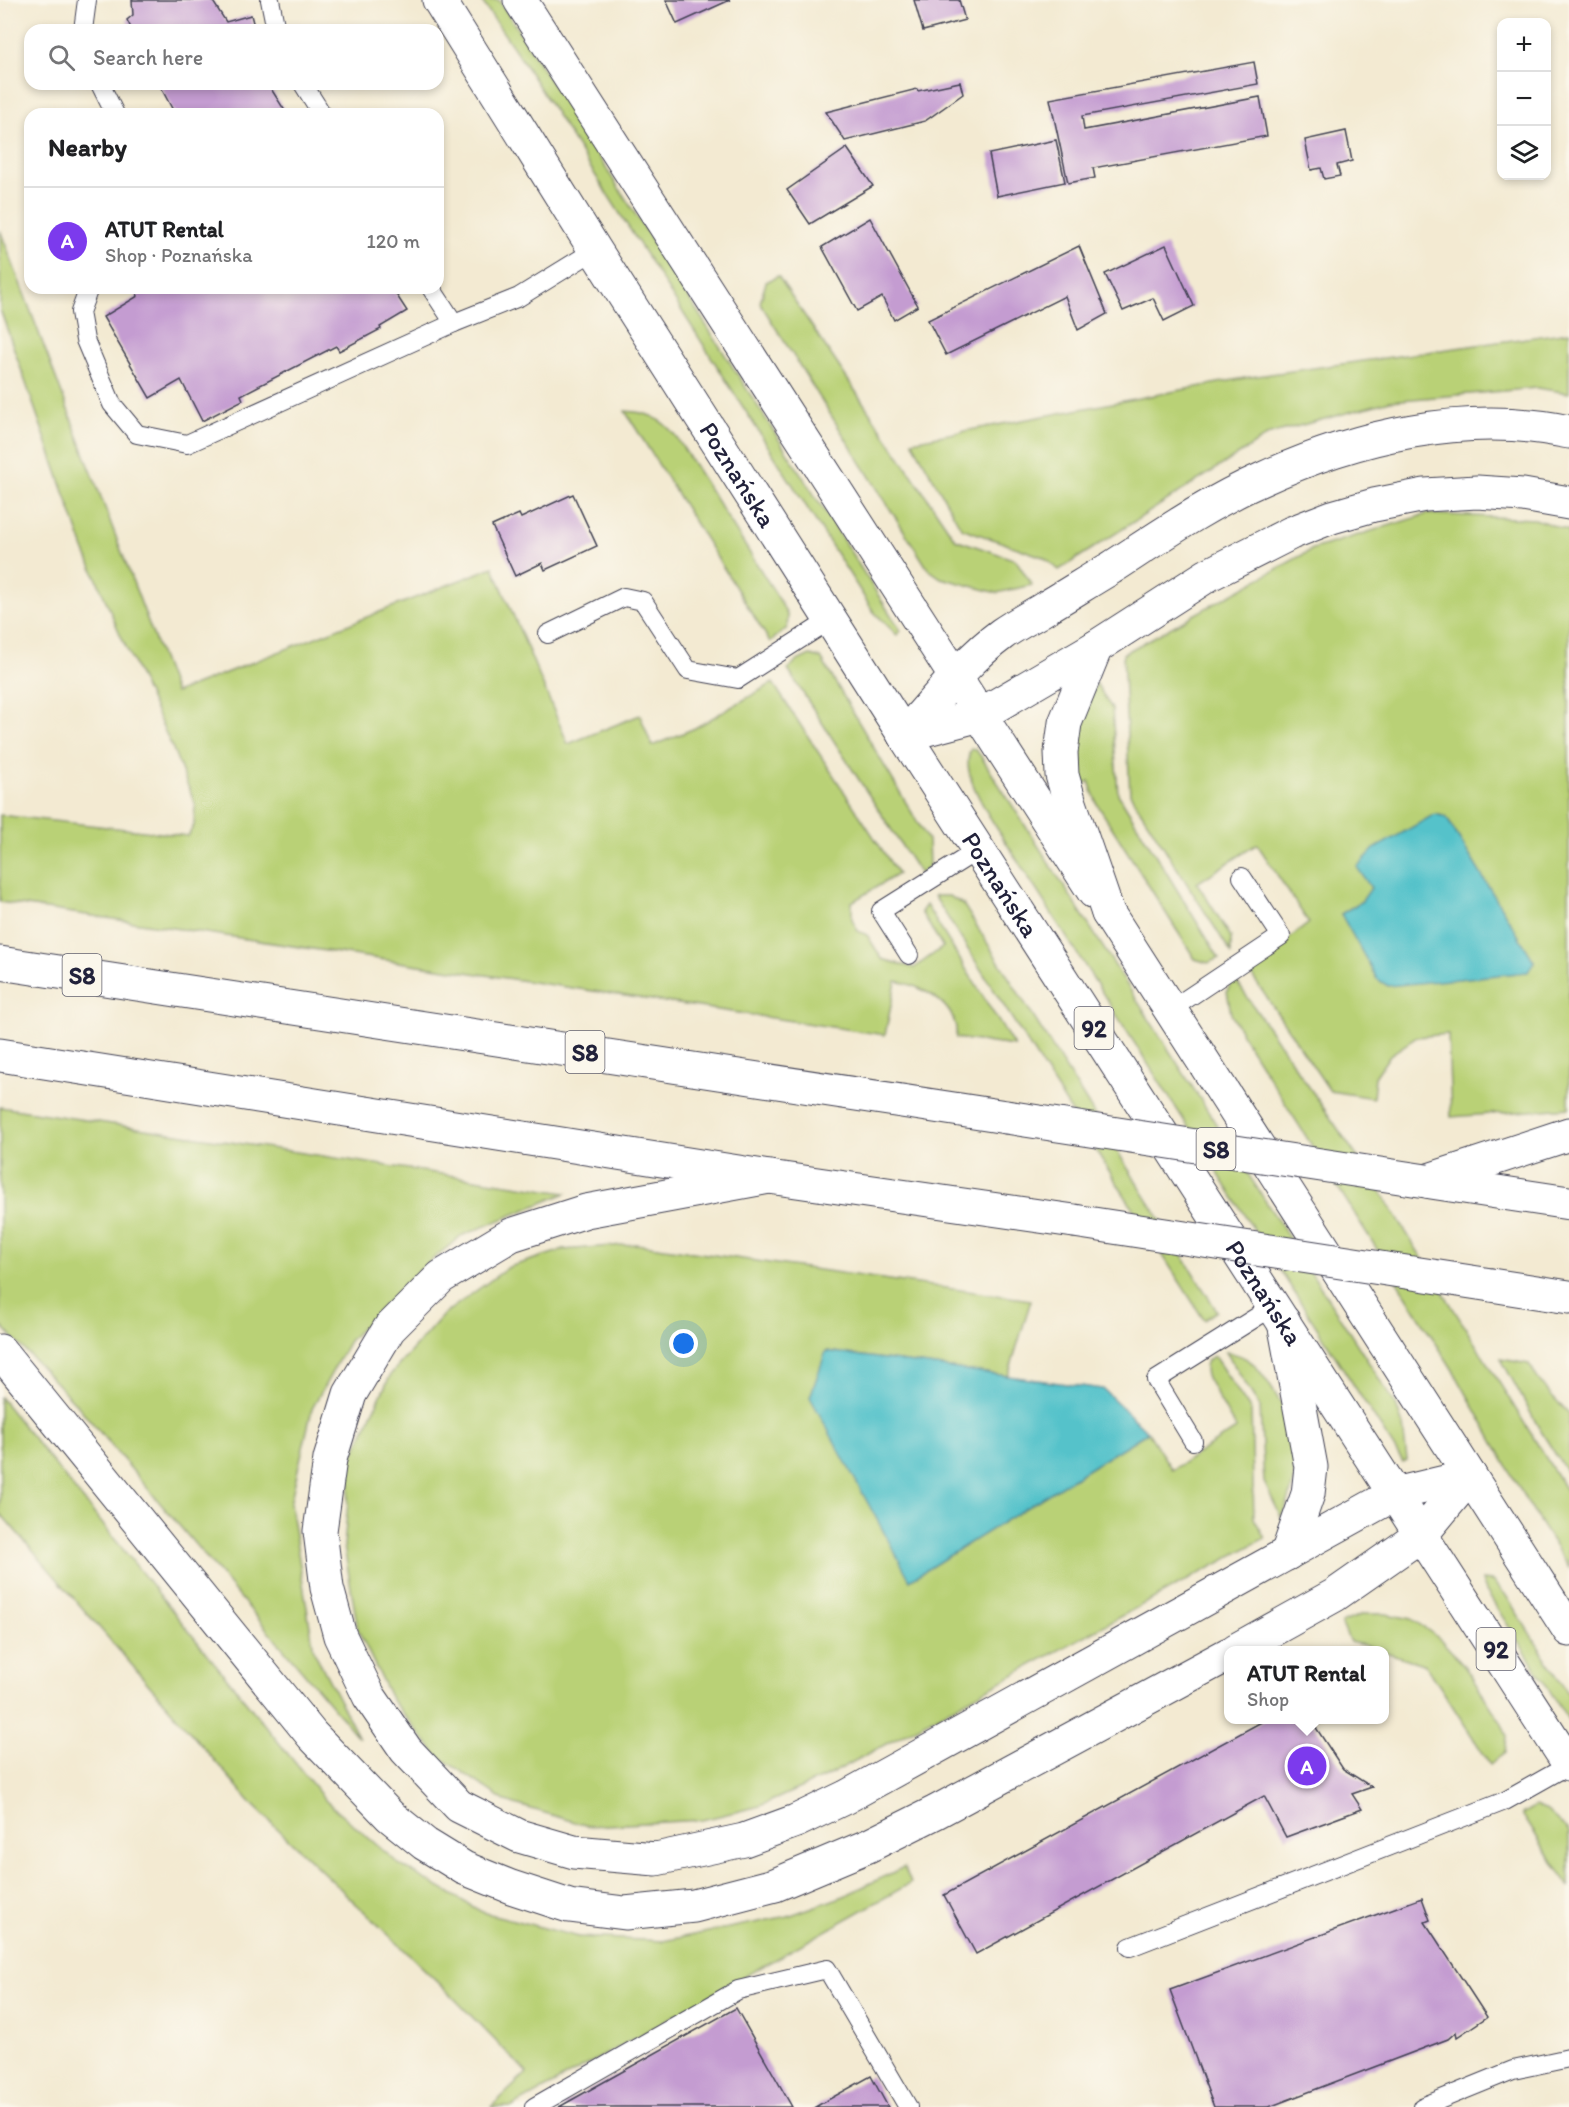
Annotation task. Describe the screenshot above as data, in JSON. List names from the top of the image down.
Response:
{
  "streets": {
    "main road": ["Poznańska", "S8", "92"]
  },
  "page": {
    "map_buttons": ["+", "−"],
    "search": "Search here",
    "heading": "Nearby",
    "list": [
      {
        "mark": "A",
        "name": "ATUT Rental",
        "note": "Shop · Poznańska",
        "value": "120 m"
      }
    ],
    "popup": ["ATUT Rental", "Shop"],
    "pins": "A"
  }
}
